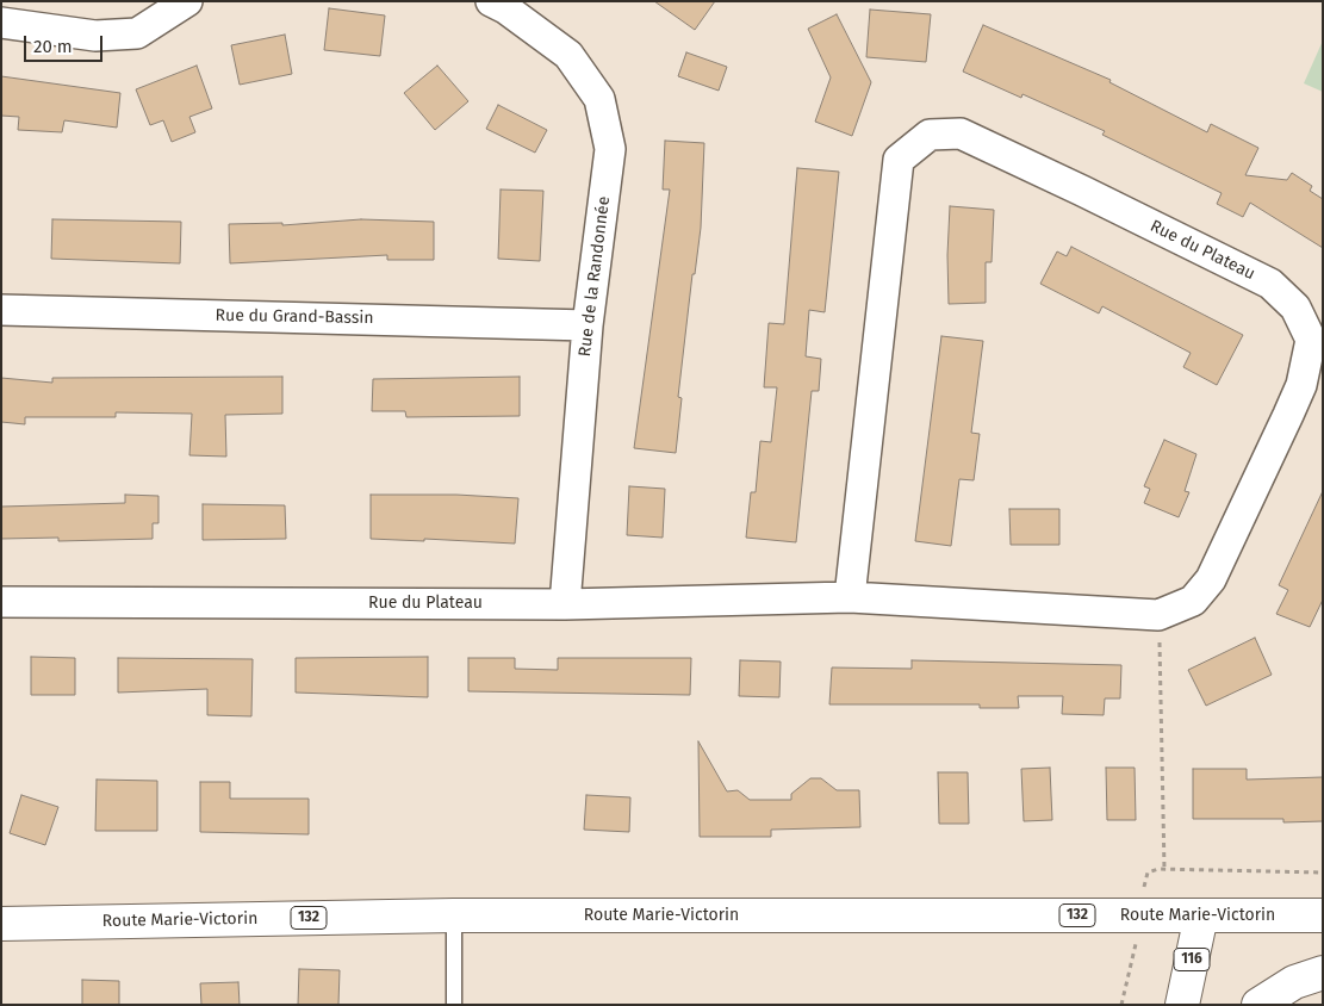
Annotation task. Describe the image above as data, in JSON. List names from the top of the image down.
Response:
{
  "streets": {
    "main road": ["Route Marie-Victorin", "132", "116"],
    "street": ["Rue du Plateau", "Rue de la Randonnée", "Rue du Grand-Bassin"]
  },
  "crossings": [
    ["Rue du Plateau", "Rue de la Randonnée"],
    ["Rue de la Randonnée", "Rue du Grand-Bassin"],
    ["Route Marie-Victorin", "116"]
  ],
  "scale_bar": "20 m"
}
